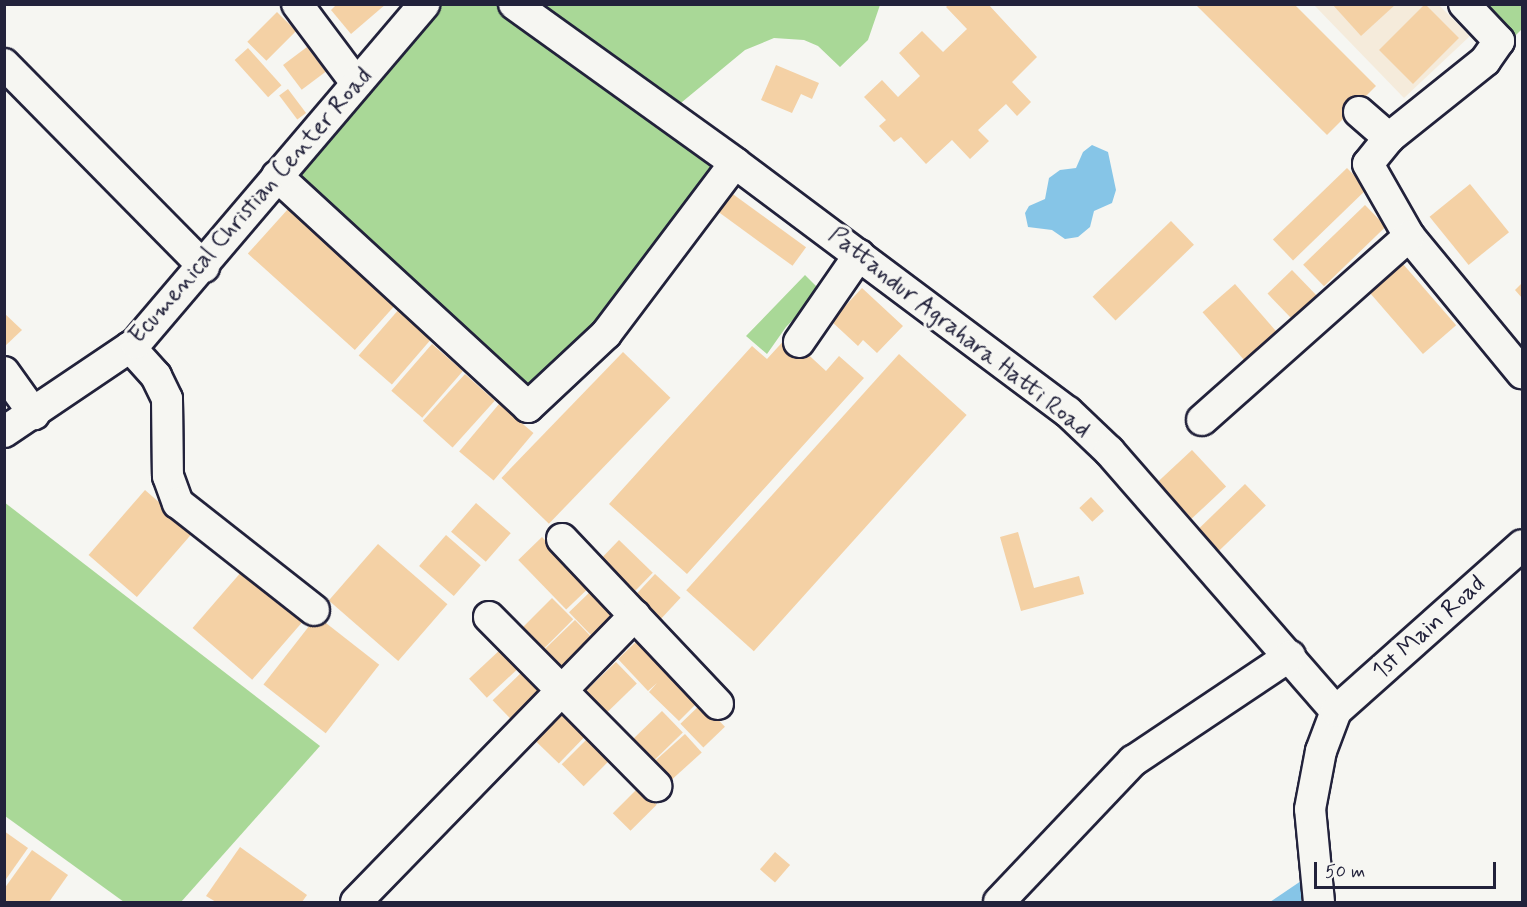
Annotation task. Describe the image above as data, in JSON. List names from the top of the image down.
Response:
{
  "streets": {
    "street": ["Ecumenical Christian Center Road", "Pattandur Agrahara Hatti Road", "1st Main Road"]
  },
  "crossings": [
    ["Pattandur Agrahara Hatti Road", "1st Main Road"]
  ],
  "scale_bar": "50 m"
}
